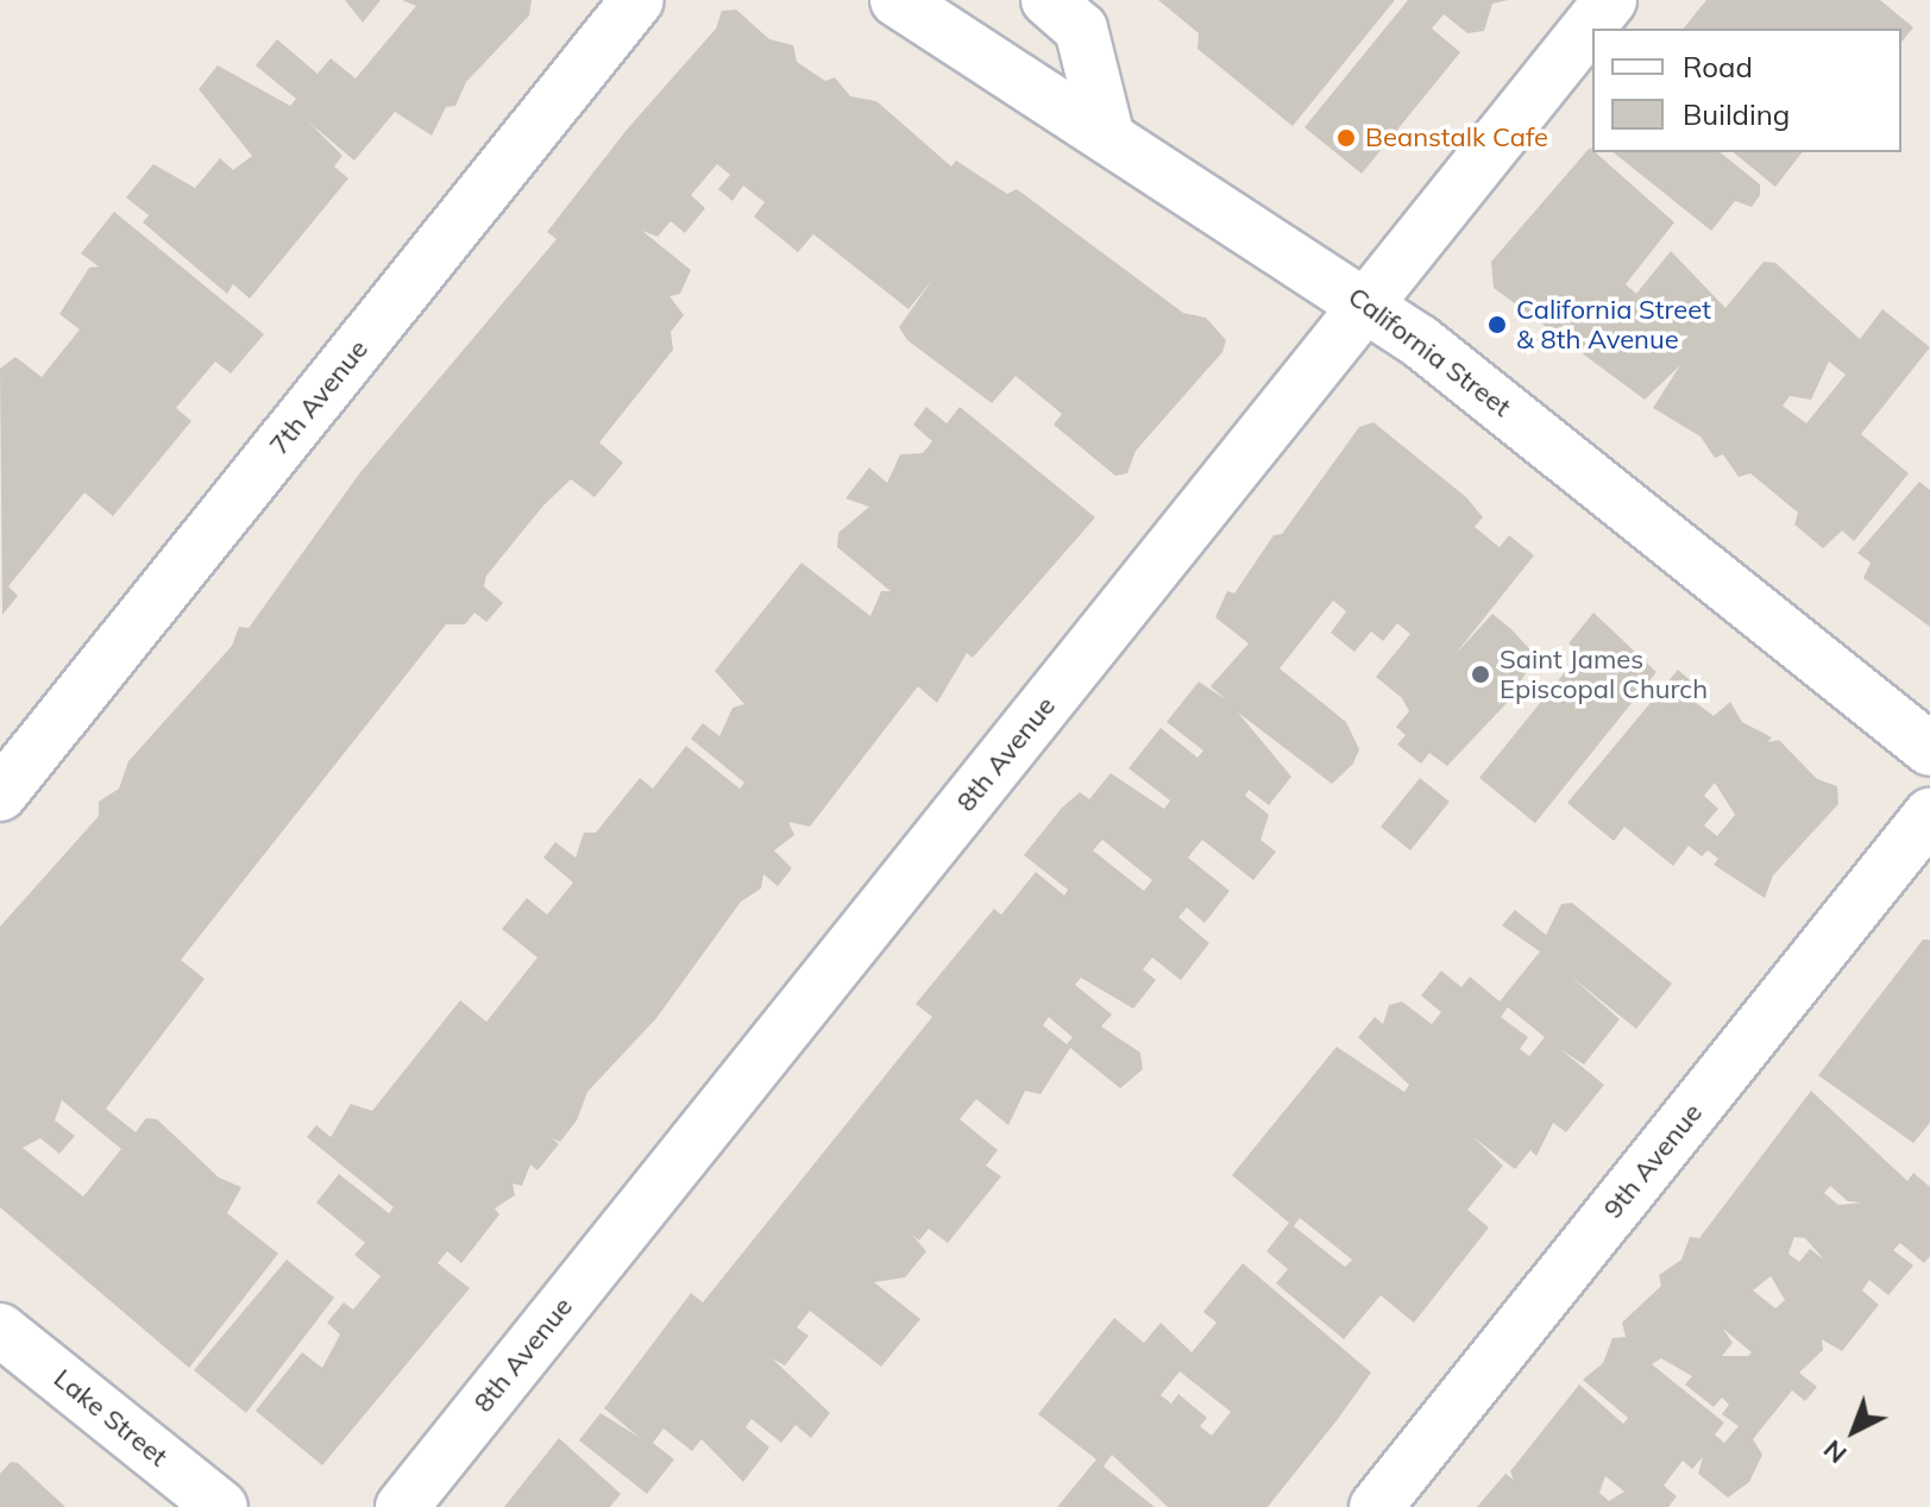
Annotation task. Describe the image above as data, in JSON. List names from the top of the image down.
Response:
{
  "streets": {
    "street": [
      "California Street",
      "7th Avenue",
      "8th Avenue",
      "9th Avenue",
      "Lake Street"
    ]
  },
  "crossings": [
    ["California Street", "8th Avenue"]
  ],
  "places": ["Beanstalk Cafe", "California Street & 8th Avenue", "Saint James Episcopal Church"],
  "legend": ["Road", "Building"],
  "north": "bottom left"
}
